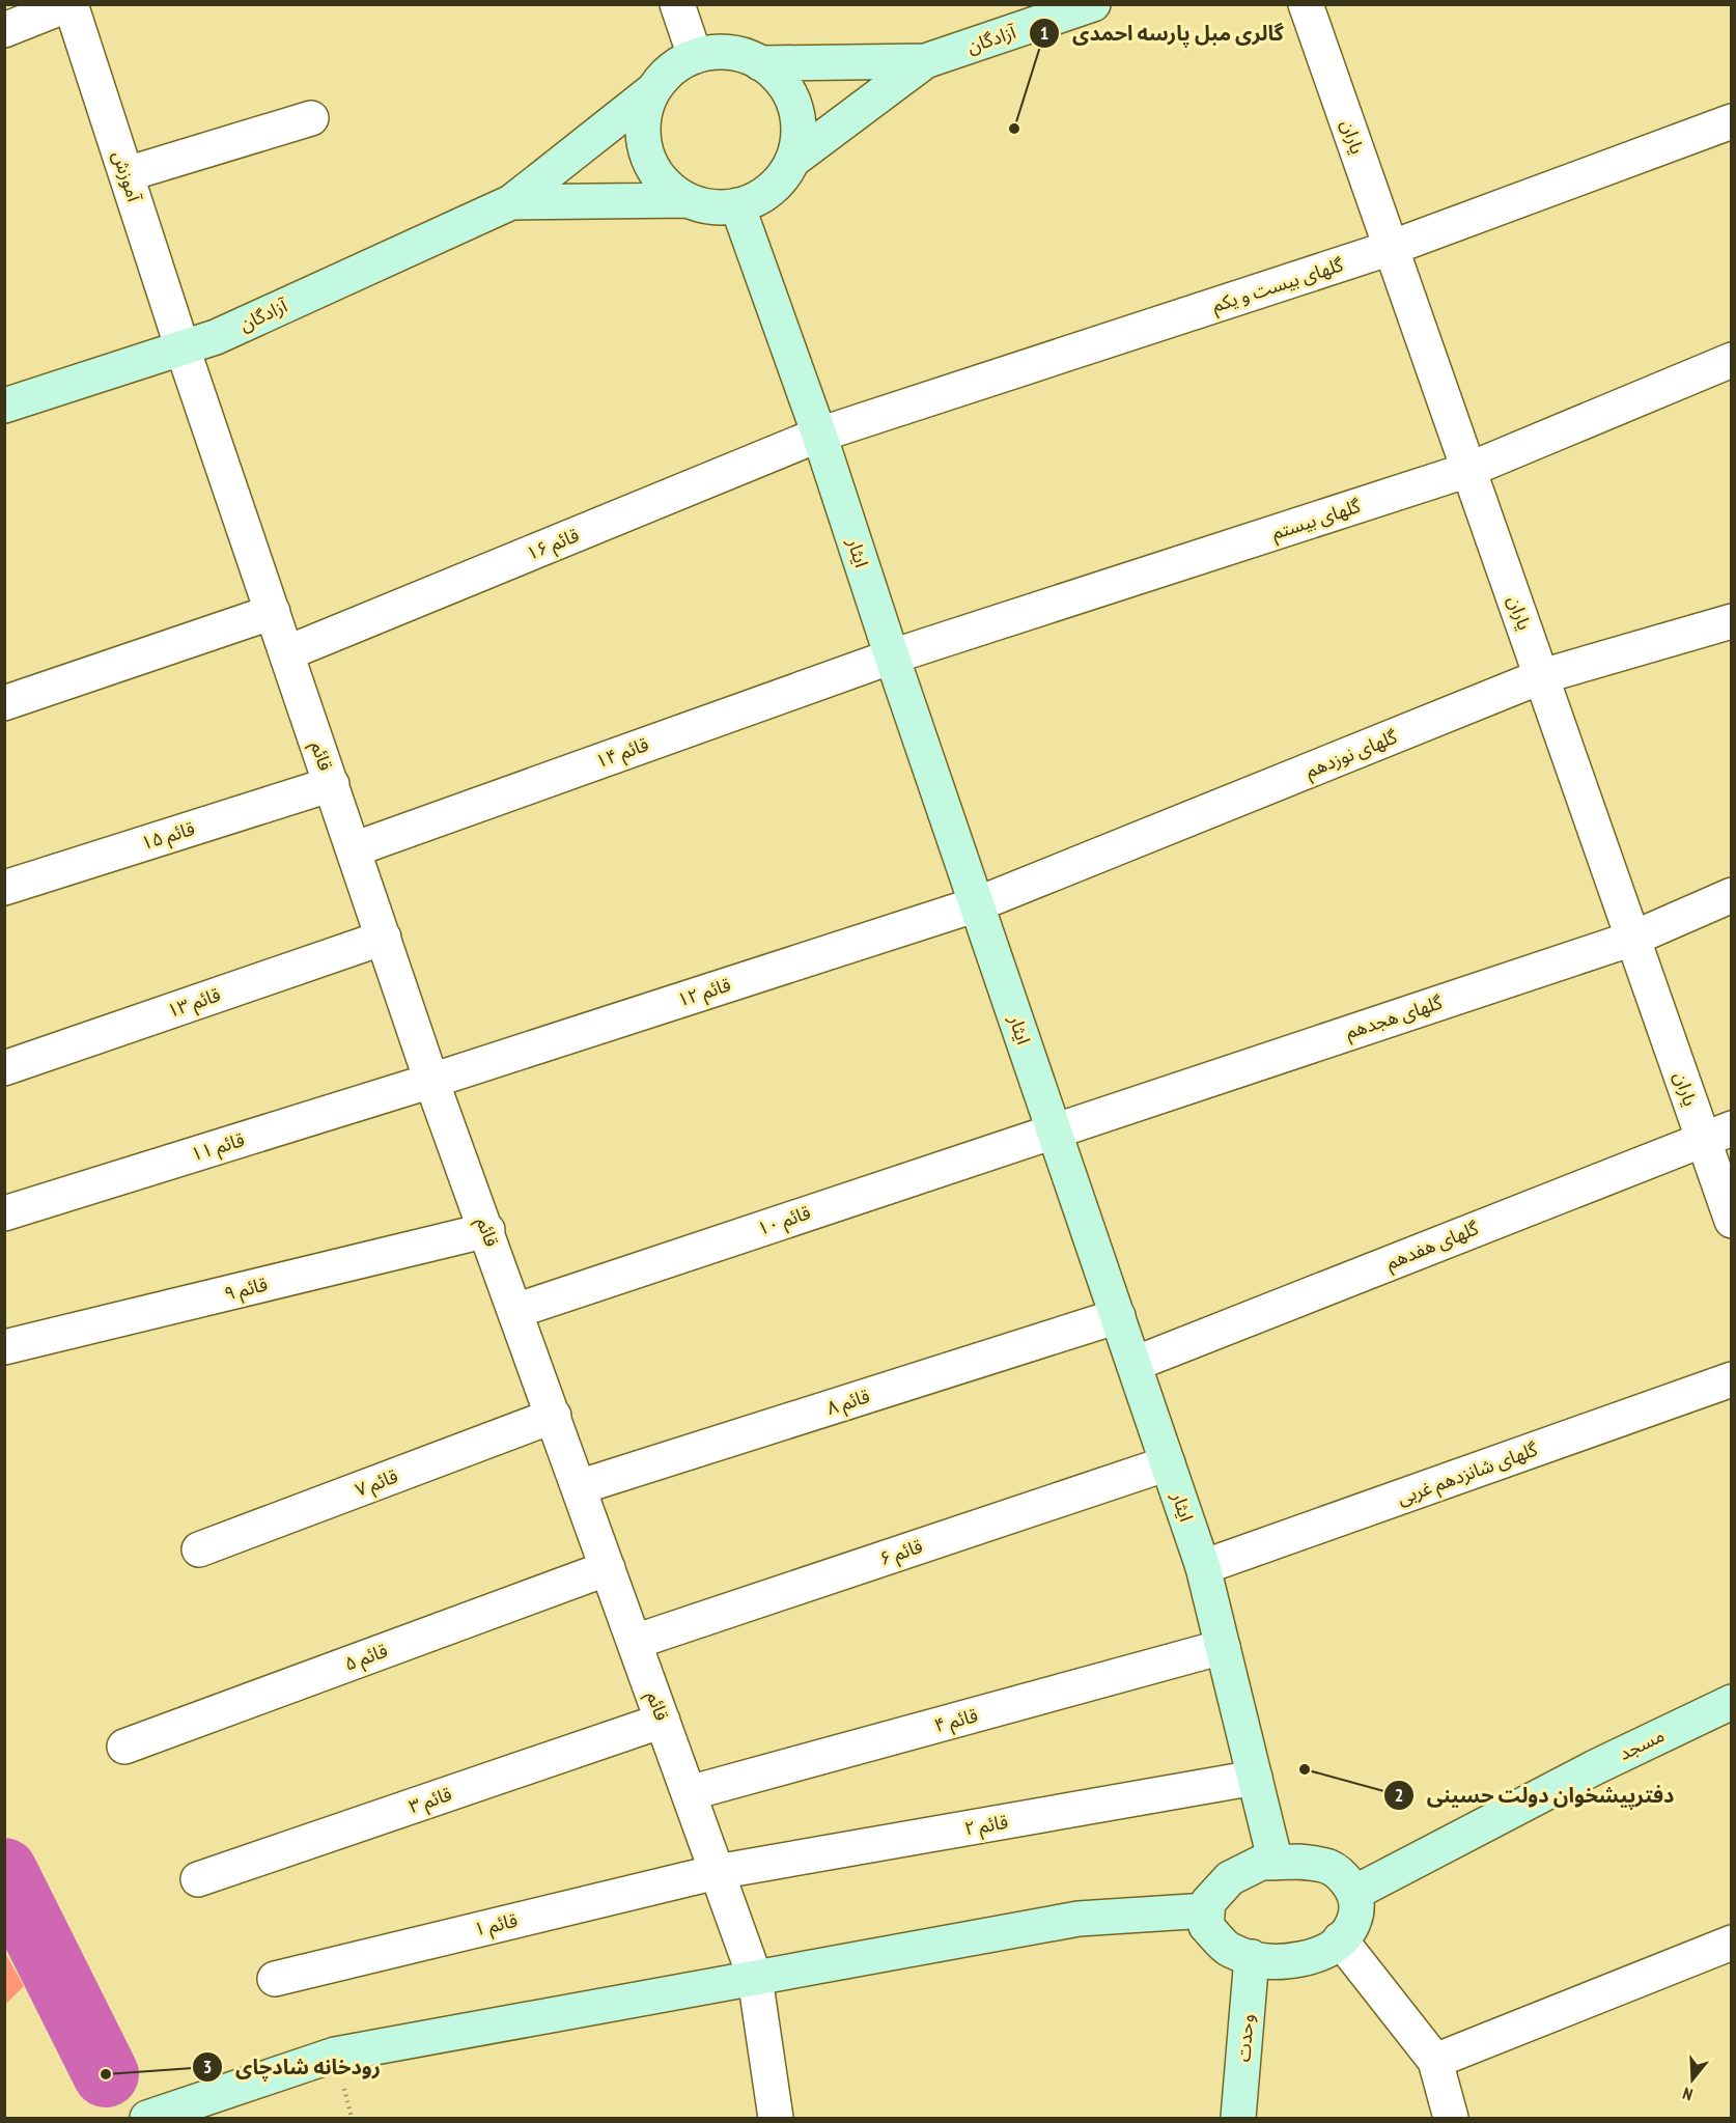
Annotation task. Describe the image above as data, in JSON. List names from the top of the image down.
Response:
{
  "streets": {
    "street": [
      "آزادگان",
      "یاران",
      "آموزش",
      "گلهای بیست و یکم",
      "گلهای بیستم",
      "قائم ۱۶",
      "ایثار",
      "قائم ۱۴",
      "گلهای نوزدهم",
      "قائم",
      "قائم ۱۵",
      "قائم ۱۲",
      "قائم ۱۳",
      "گلهای هجدهم",
      "قائم ۱۱",
      "قائم ۱۰",
      "گلهای هفدهم",
      "قائم ۹",
      "قائم ۸",
      "گلهای شانزدهم غربی",
      "قائم ۷",
      "قائم ۶",
      "قائم ۵",
      "قائم ۴",
      "مسجد",
      "قائم ۳",
      "قائم ۲",
      "قائم ۱",
      "وحدت"
    ]
  },
  "crossings": [
    ["آزادگان", "آموزش"],
    ["آزادگان", "قائم"],
    ["یاران", "گلهای بیست و یکم"],
    ["یاران", "گلهای بیستم"],
    ["یاران", "گلهای نوزدهم"],
    ["یاران", "گلهای هجدهم"],
    ["یاران", "گلهای هفدهم"],
    ["آموزش", "قائم"],
    ["گلهای بیست و یکم", "قائم ۱۶"],
    ["گلهای بیست و یکم", "ایثار"],
    ["گلهای بیستم", "ایثار"],
    ["گلهای بیستم", "قائم ۱۴"],
    ["قائم ۱۶", "ایثار"],
    ["قائم ۱۶", "قائم"],
    ["ایثار", "قائم ۱۴"],
    ["ایثار", "گلهای نوزدهم"],
    ["ایثار", "قائم ۱۲"],
    ["ایثار", "گلهای هجدهم"],
    ["ایثار", "قائم ۱۰"],
    ["ایثار", "گلهای هفدهم"],
    ["ایثار", "قائم ۸"],
    ["ایثار", "گلهای شانزدهم غربی"],
    ["ایثار", "قائم ۶"],
    ["ایثار", "قائم ۴"],
    ["ایثار", "مسجد"],
    ["ایثار", "قائم ۲"],
    ["ایثار", "وحدت"],
    ["قائم ۱۴", "قائم"],
    ["گلهای نوزدهم", "قائم ۱۲"],
    ["قائم", "قائم ۱۵"],
    ["قائم", "قائم ۱۲"],
    ["قائم", "قائم ۱۳"],
    ["قائم", "قائم ۱۱"],
    ["قائم", "قائم ۱۰"],
    ["قائم", "قائم ۹"],
    ["قائم", "قائم ۸"],
    ["قائم", "قائم ۷"],
    ["قائم", "قائم ۶"],
    ["قائم", "قائم ۵"],
    ["قائم", "قائم ۴"],
    ["قائم", "قائم ۳"],
    ["قائم", "قائم ۲"],
    ["قائم", "قائم ۱"],
    ["قائم ۱۲", "قائم ۱۱"],
    ["گلهای هجدهم", "قائم ۱۰"],
    ["مسجد", "وحدت"],
    ["قائم ۲", "قائم ۱"]
  ],
  "places": ["گالری مبل پارسه احمدی", "دفترپیشخوان دولت حسینی", "رودخانه شادچای"],
  "north": "bottom"
}
